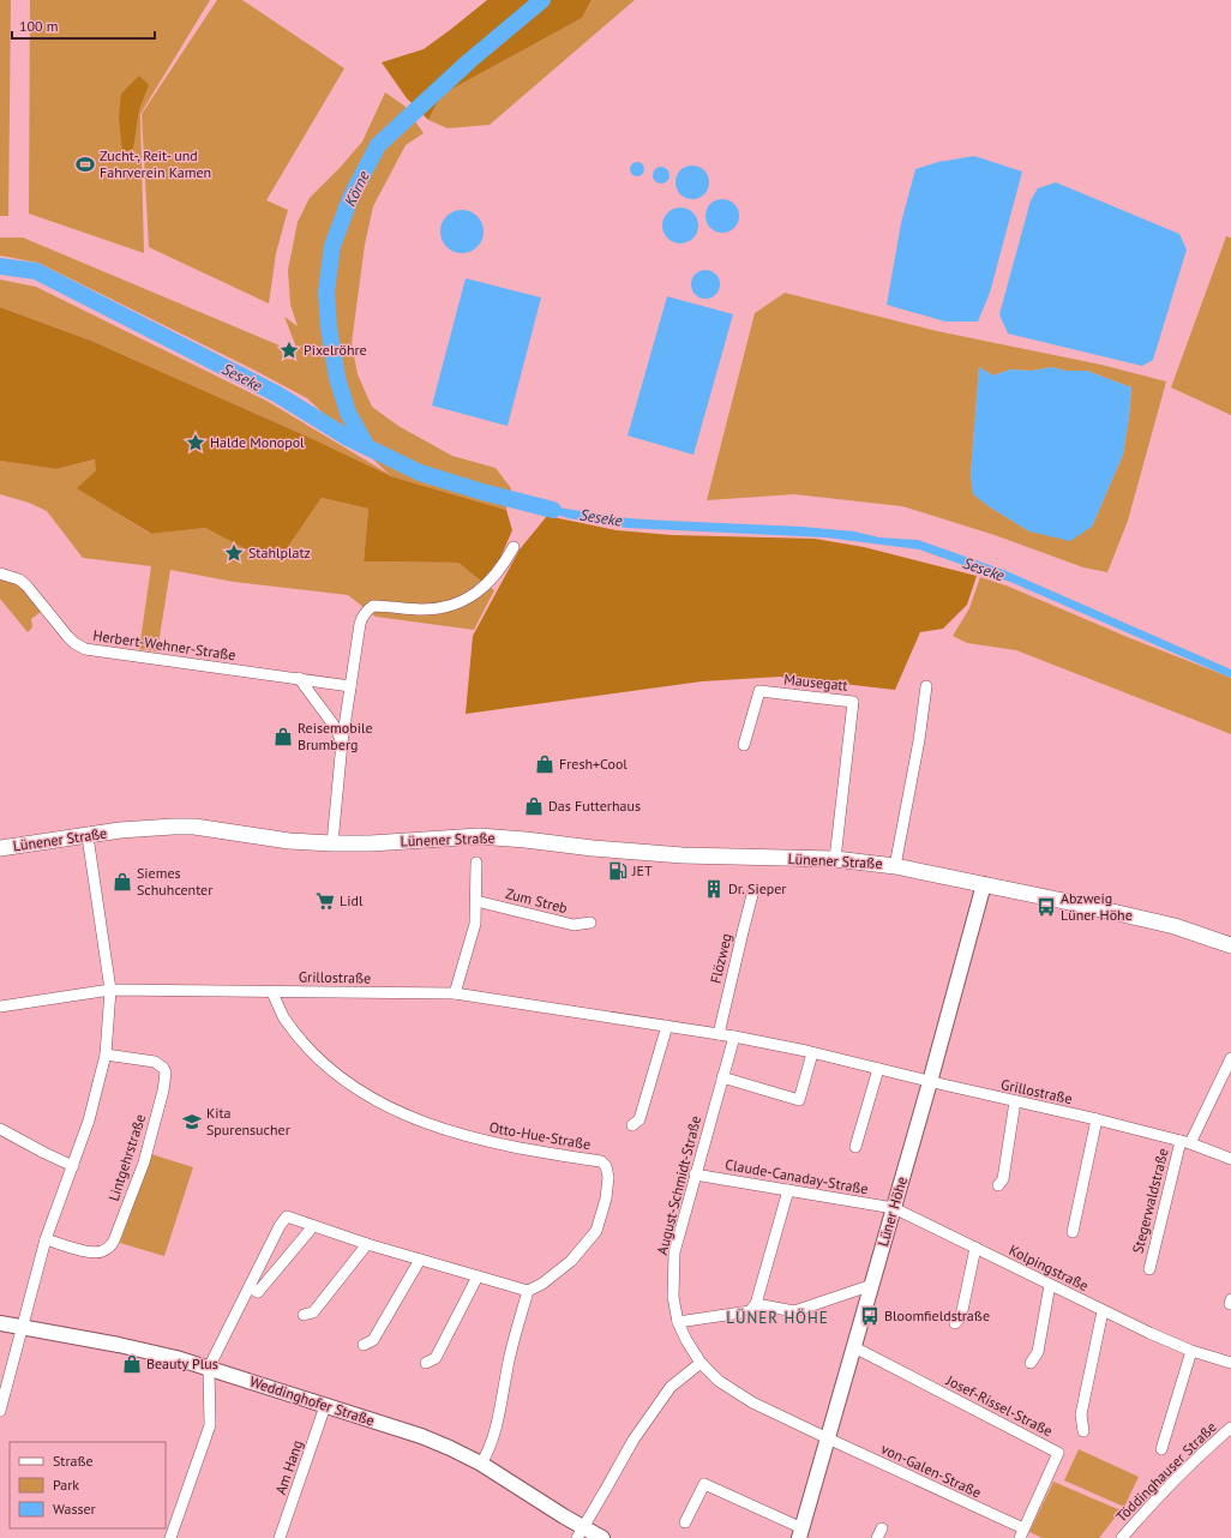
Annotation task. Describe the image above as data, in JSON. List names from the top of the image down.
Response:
{
  "streets": {
    "main road": ["Lünener Straße"],
    "street": [
      "Herbert-Wehner-Straße",
      "Mausegatt",
      "Zum Streb",
      "Flözweg",
      "Grillostraße",
      "Otto-Hue-Straße",
      "Lintgehrstraße",
      "Claude-Canaday-Straße",
      "August-Schmidt-Straße",
      "Stegerwaldstraße",
      "Lüner Höhe",
      "Kolpingstraße",
      "Weddinghofer Straße",
      "Josef-Rissel-Straße",
      "Am Hang",
      "von-Galen-Straße",
      "Töddinghauser Straße"
    ]
  },
  "crossings": [
    ["Mausegatt", "Lünener Straße"],
    ["Lünener Straße", "Lüner Höhe"],
    ["Flözweg", "Grillostraße"],
    ["Grillostraße", "Otto-Hue-Straße"],
    ["Grillostraße", "August-Schmidt-Straße"],
    ["Grillostraße", "Stegerwaldstraße"],
    ["Grillostraße", "Lüner Höhe"],
    ["Claude-Canaday-Straße", "August-Schmidt-Straße"],
    ["Claude-Canaday-Straße", "Lüner Höhe"],
    ["Claude-Canaday-Straße", "Kolpingstraße"],
    ["August-Schmidt-Straße", "Lüner Höhe"],
    ["August-Schmidt-Straße", "von-Galen-Straße"],
    ["Lüner Höhe", "Kolpingstraße"],
    ["Lüner Höhe", "Josef-Rissel-Straße"],
    ["Lüner Höhe", "von-Galen-Straße"],
    ["Weddinghofer Straße", "Am Hang"],
    ["Josef-Rissel-Straße", "von-Galen-Straße"]
  ],
  "districts": ["LÜNER HÖHE"],
  "water": ["Körne", "Seseke"],
  "places": {
    "sports": ["Zucht-, Reit- und Fahrverein Kamen"],
    "place": ["Pixelröhre", "Halde Monopol", "Stahlplatz"],
    "shop": [
      "Reisemobile Brumberg",
      "Fresh+Cool",
      "Das Futterhaus",
      "Siemes Schuhcenter",
      "Beauty Plus"
    ],
    "fuel station": ["JET"],
    "building": ["Dr. Sieper"],
    "supermarket": ["Lidl"],
    "bus stop": ["Abzweig Lüner Höhe", "Bloomfieldstraße"],
    "school or university": ["Kita Spurensucher"]
  },
  "legend": ["Straße", "Park", "Wasser"],
  "scale_bar": "100 m"
}
